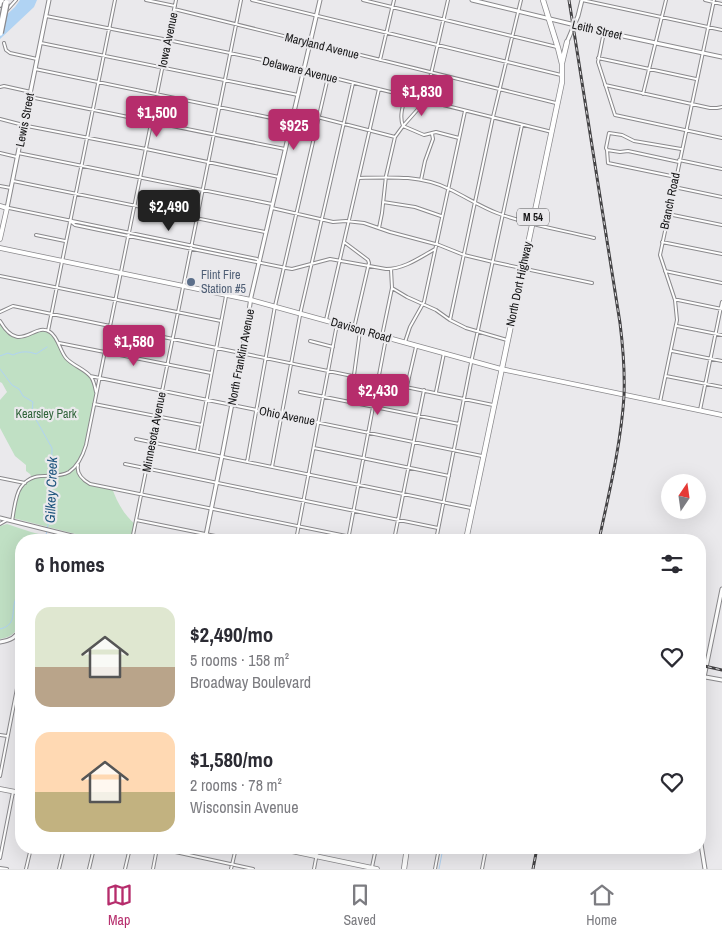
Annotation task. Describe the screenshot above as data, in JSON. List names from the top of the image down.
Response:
{
  "streets": {
    "main road": [
      "Lewis Street",
      "M 54",
      "North Dort Highway",
      "Davison Road"
    ],
    "street": [
      "Leith Street",
      "Iowa Avenue",
      "Maryland Avenue",
      "Delaware Avenue",
      "Branch Road",
      "North Franklin Avenue",
      "Ohio Avenue",
      "Minnesota Avenue"
    ]
  },
  "crossings": [
    ["Leith Street", "Branch Road"],
    ["Leith Street", "North Dort Highway"],
    ["Iowa Avenue", "Maryland Avenue"],
    ["Iowa Avenue", "Delaware Avenue"],
    ["Iowa Avenue", "Davison Road"],
    ["Iowa Avenue", "Ohio Avenue"],
    ["Maryland Avenue", "North Dort Highway"],
    ["Maryland Avenue", "North Franklin Avenue"],
    ["Maryland Avenue", "Minnesota Avenue"],
    ["Delaware Avenue", "Lewis Street"],
    ["Delaware Avenue", "North Dort Highway"],
    ["Delaware Avenue", "North Franklin Avenue"],
    ["Delaware Avenue", "Minnesota Avenue"],
    ["Branch Road", "Davison Road"],
    ["North Dort Highway", "Davison Road"],
    ["North Dort Highway", "Ohio Avenue"],
    ["Davison Road", "North Franklin Avenue"],
    ["Davison Road", "Minnesota Avenue"],
    ["North Franklin Avenue", "Ohio Avenue"],
    ["Ohio Avenue", "Minnesota Avenue"]
  ],
  "water": ["Gilkey Creek"],
  "parks": ["Kearsley Park"],
  "places": ["Flint Fire Station #5"],
  "north": "top",
  "page": {
    "price": [
      "$1,830",
      "$1,500",
      "$925",
      "$2,490",
      "$1,580",
      "$2,430"
    ],
    "heading": "6 homes",
    "list": [
      {
        "name": "$2,490/mo",
        "note": "5 rooms · 158 m² · Broadway Boulevard"
      },
      {
        "name": "$1,580/mo",
        "note": "2 rooms · 78 m² · Wisconsin Avenue"
      }
    ],
    "tabs": ["Map", "Saved", "Home"]
  }
}
